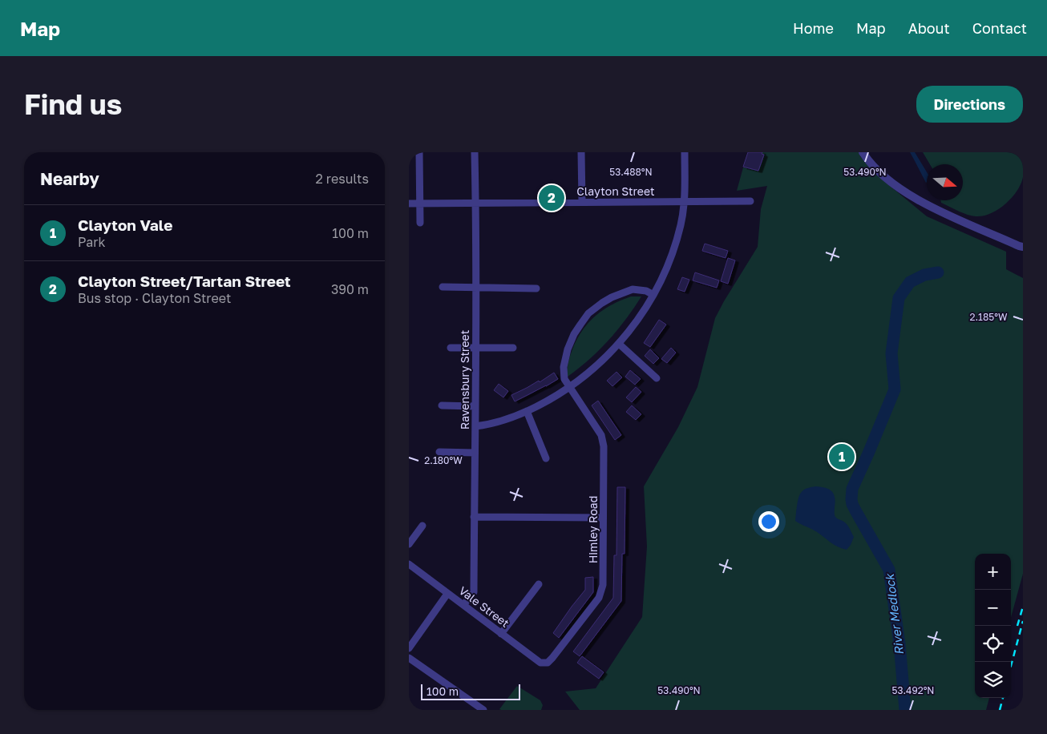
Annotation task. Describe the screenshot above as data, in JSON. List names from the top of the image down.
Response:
{
  "streets": {
    "street": [
      "Clayton Street",
      "Ravensbury Street",
      "Himley Road",
      "Vale Street"
    ]
  },
  "crossings": [
    ["Clayton Street", "Ravensbury Street"],
    ["Ravensbury Street", "Vale Street"],
    ["Himley Road", "Vale Street"]
  ],
  "water": ["River Medlock"],
  "scale_bar": "100 m",
  "north": "right",
  "page": {
    "header": "Map",
    "nav": [
      "Home",
      "Map",
      "About",
      "Contact"
    ],
    "buttons": "Directions",
    "title": "Find us",
    "heading": ["Nearby", "2 results"],
    "pins": ["2", "1"],
    "list": [
      {
        "mark": "1",
        "name": "Clayton Vale",
        "note": "Park",
        "value": "100 m"
      },
      {
        "mark": "2",
        "name": "Clayton Street/Tartan Street",
        "note": "Bus stop · Clayton Street",
        "value": "390 m"
      }
    ],
    "map_buttons": ["+", "−"],
    "scale": "100 m"
  },
  "coordinates": [
    "53.488°N",
    "53.490°N",
    "2.185°W",
    "2.180°W",
    "53.492°N"
  ]
}
